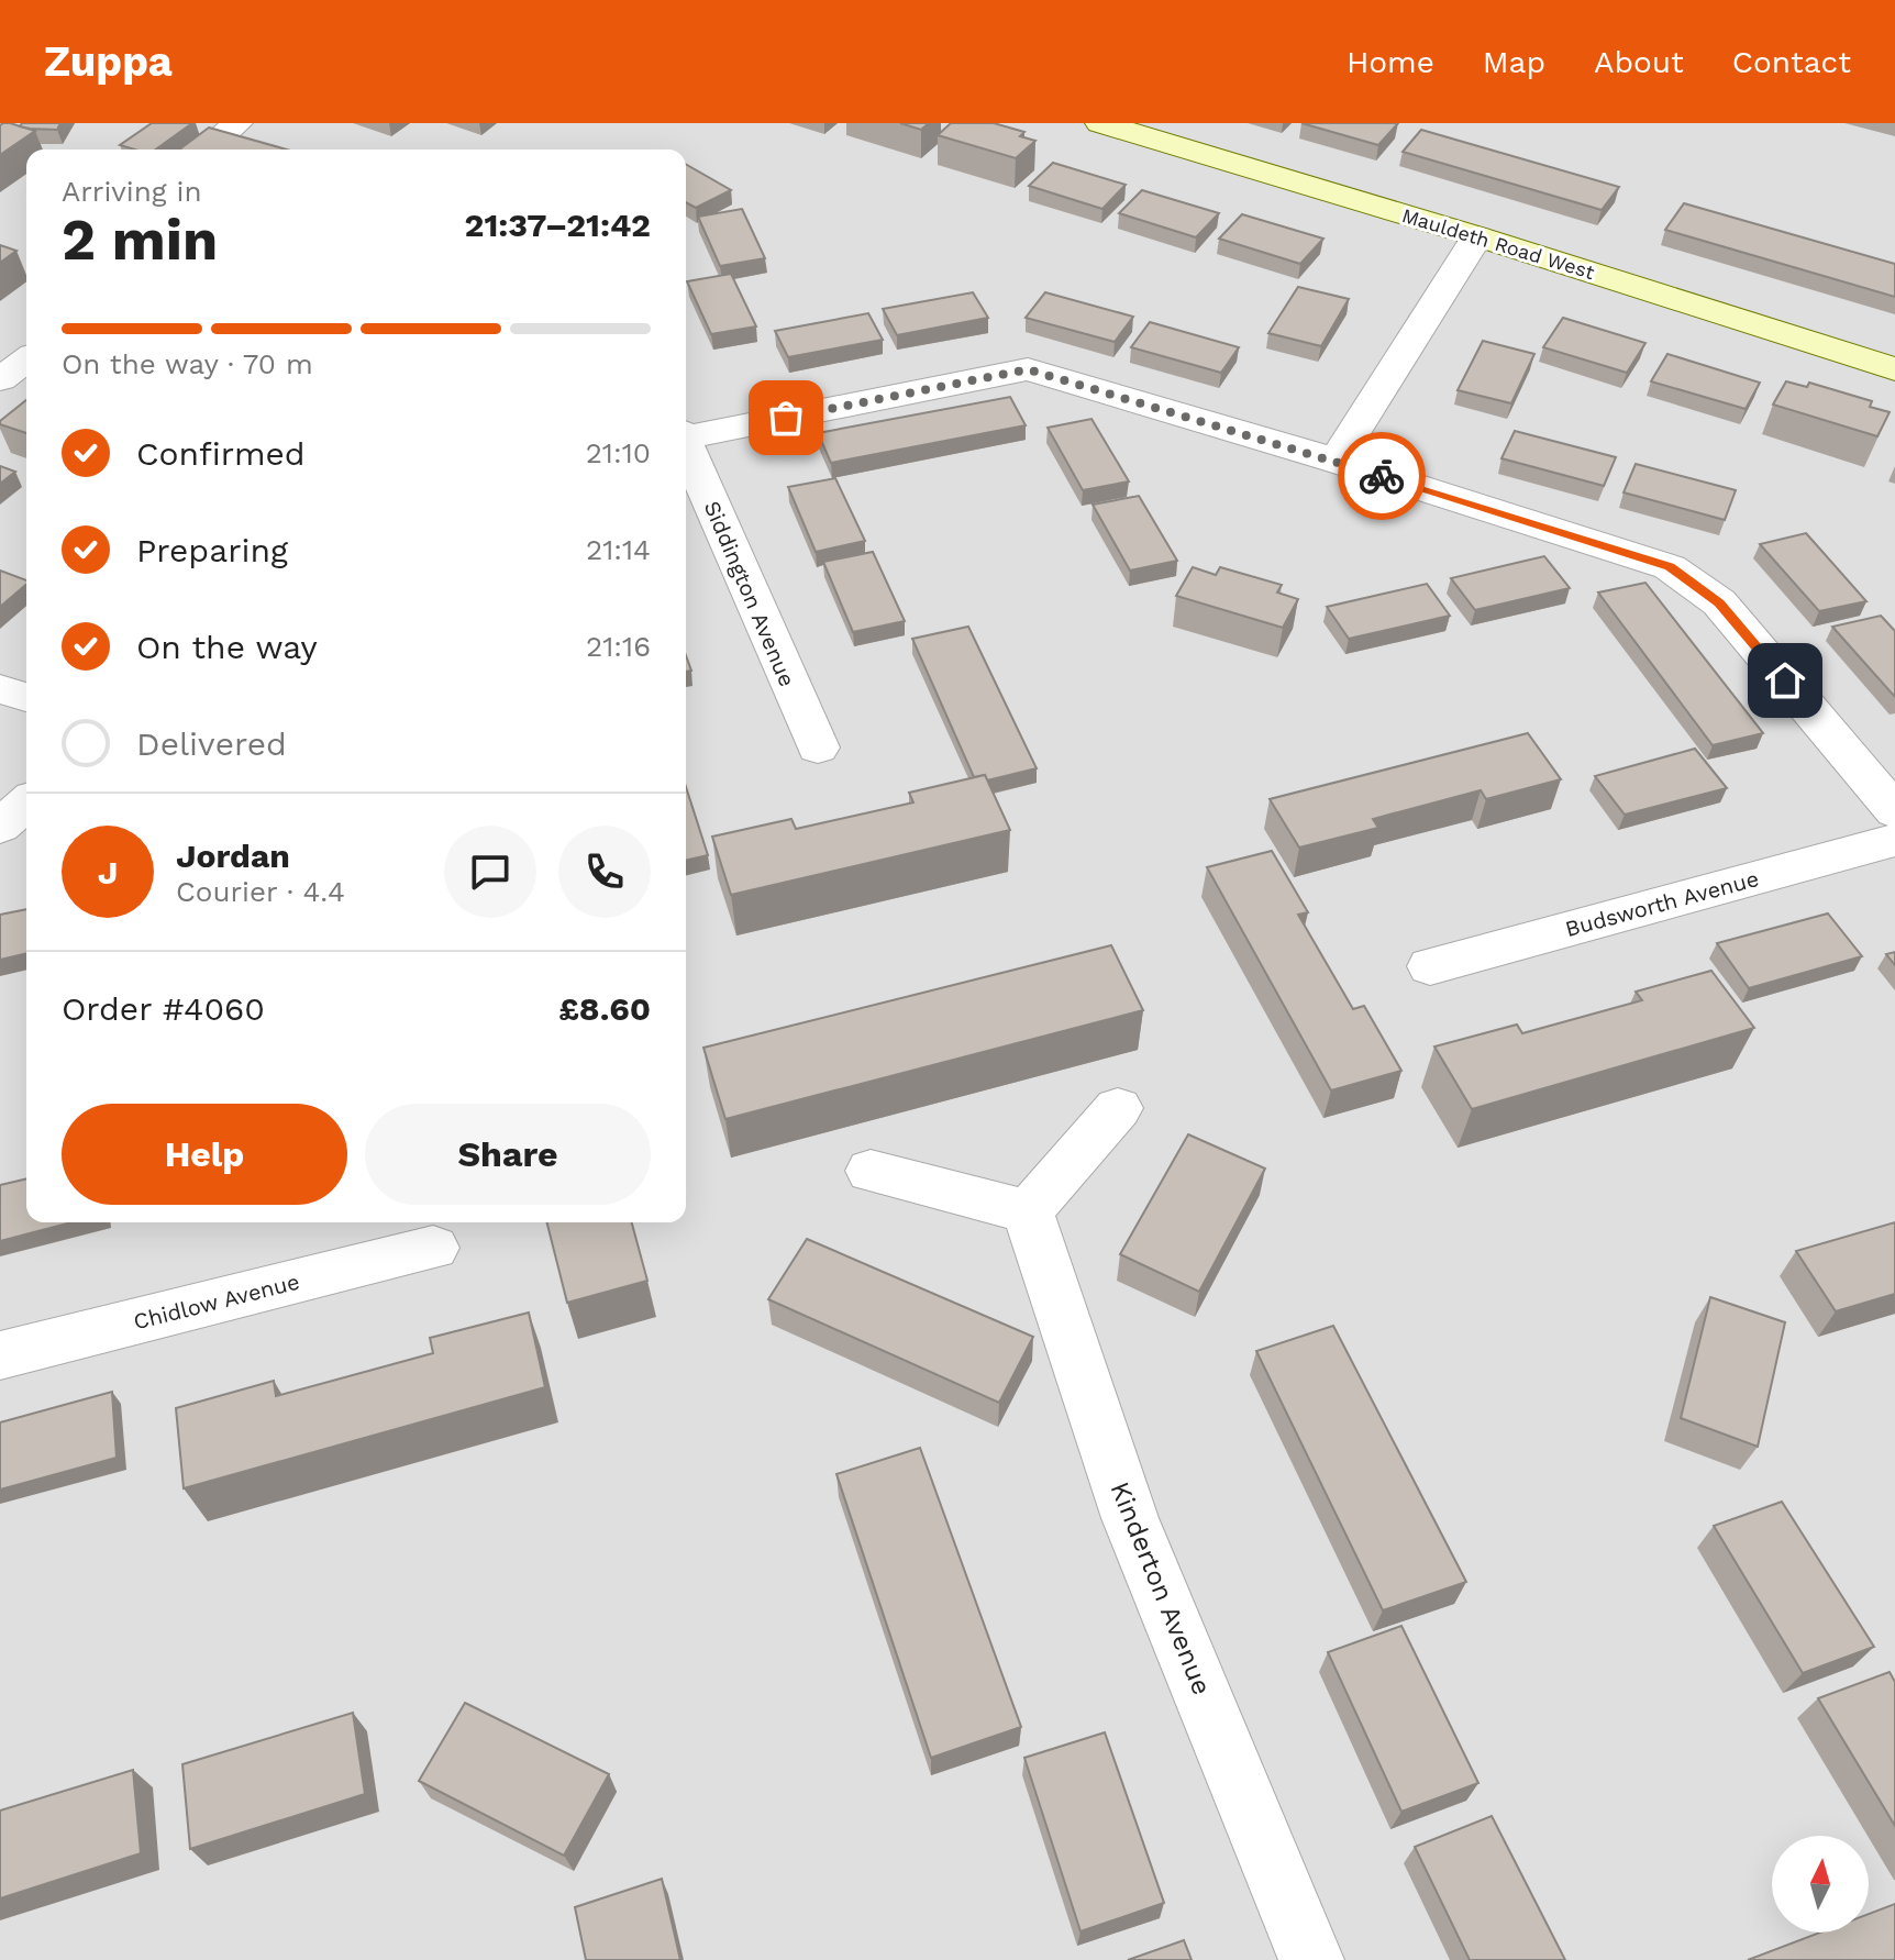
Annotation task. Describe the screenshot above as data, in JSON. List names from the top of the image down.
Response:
{
  "streets": {
    "street": [
      "Mauldeth Road West",
      "Siddington Avenue",
      "Budsworth Avenue",
      "Chidlow Avenue",
      "Kinderton Avenue"
    ]
  },
  "north": "top",
  "page": {
    "header": "Zuppa",
    "nav": [
      "Home",
      "Map",
      "About",
      "Contact"
    ],
    "heading": ["2 min", "Arriving in", "21:37–21:42"],
    "panel": [
      "Jordan",
      "Courier · 4.4",
      "Order #4060",
      "£8.60"
    ],
    "bar": "On the way · 70 m",
    "list": [
      ["Confirmed", "21:10"],
      ["Preparing", "21:14"],
      ["On the way", "21:16"],
      "Delivered"
    ],
    "round": "J",
    "buttons": ["Help", "Share"]
  }
}
